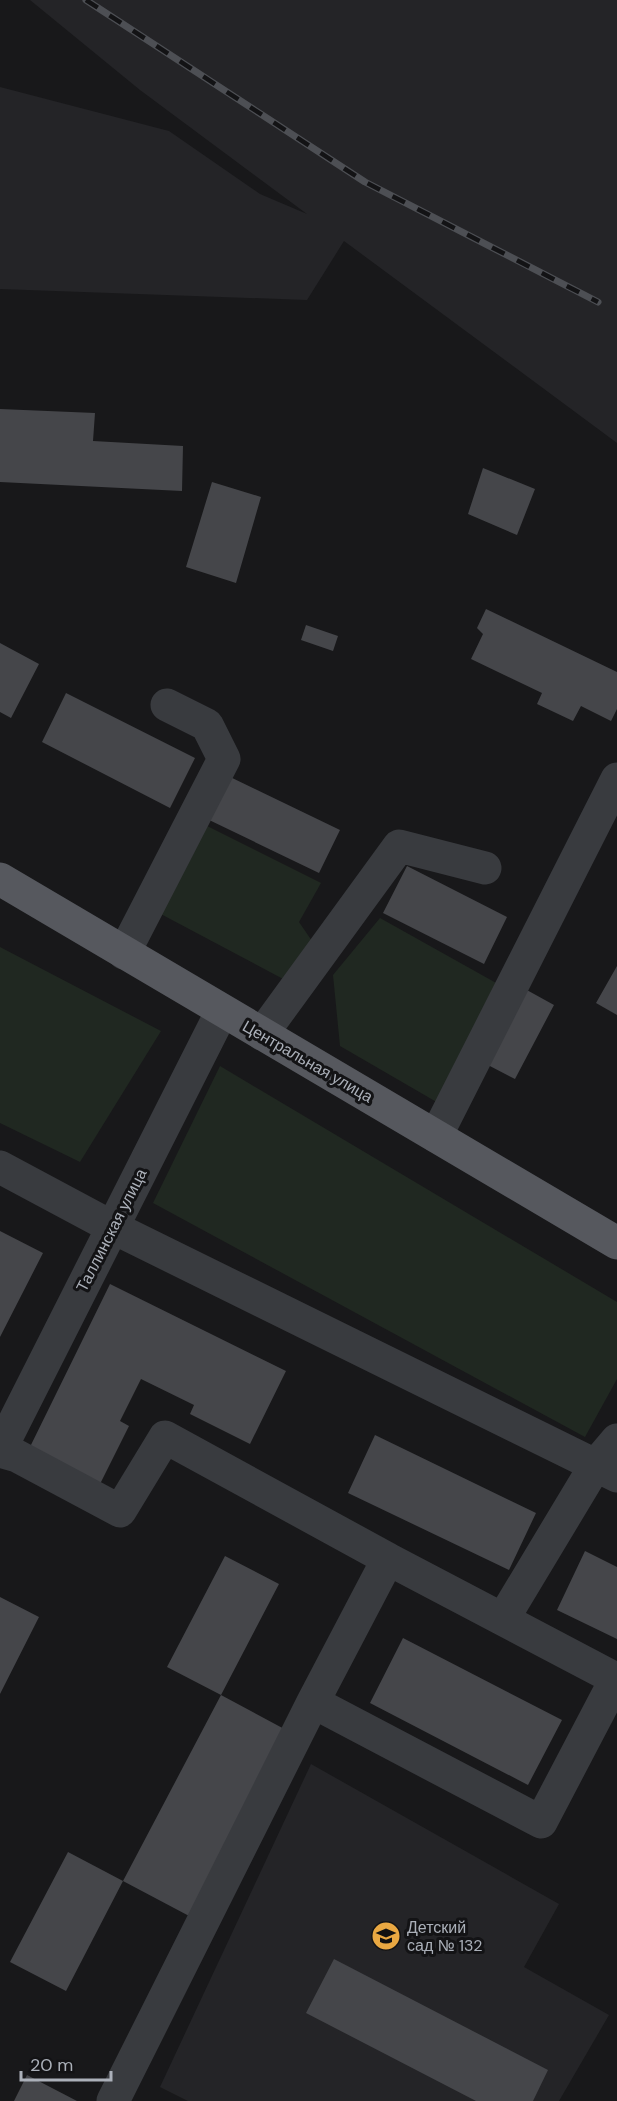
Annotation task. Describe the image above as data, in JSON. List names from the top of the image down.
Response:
{
  "streets": {
    "main road": ["Центральная улица"],
    "street": ["Таллинская улица"]
  },
  "crossings": [
    ["Центральная улица", "Таллинская улица"]
  ],
  "places": {
    "school or university": ["Детский сад № 132"]
  },
  "scale_bar": "20 m"
}
